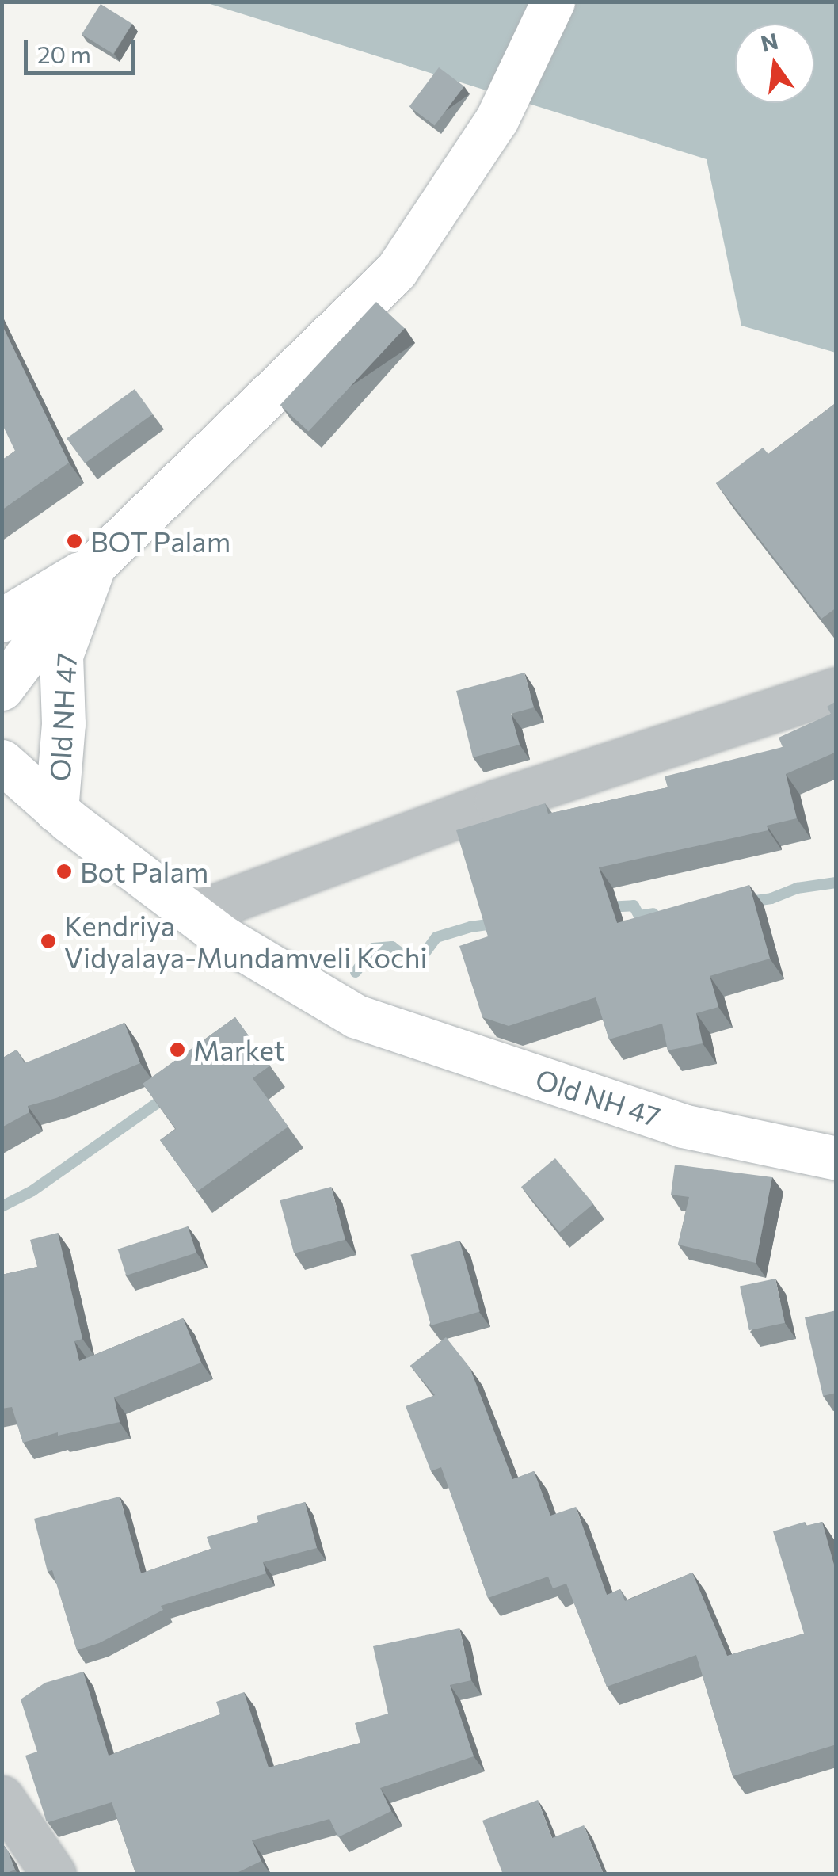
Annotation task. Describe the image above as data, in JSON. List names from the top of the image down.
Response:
{
  "streets": {
    "main road": ["Old NH 47"]
  },
  "places": [
    "BOT Palam",
    "Bot Palam",
    "Kendriya Vidyalaya-Mundamveli Kochi",
    "Market"
  ],
  "scale_bar": "20 m",
  "north": "top"
}
